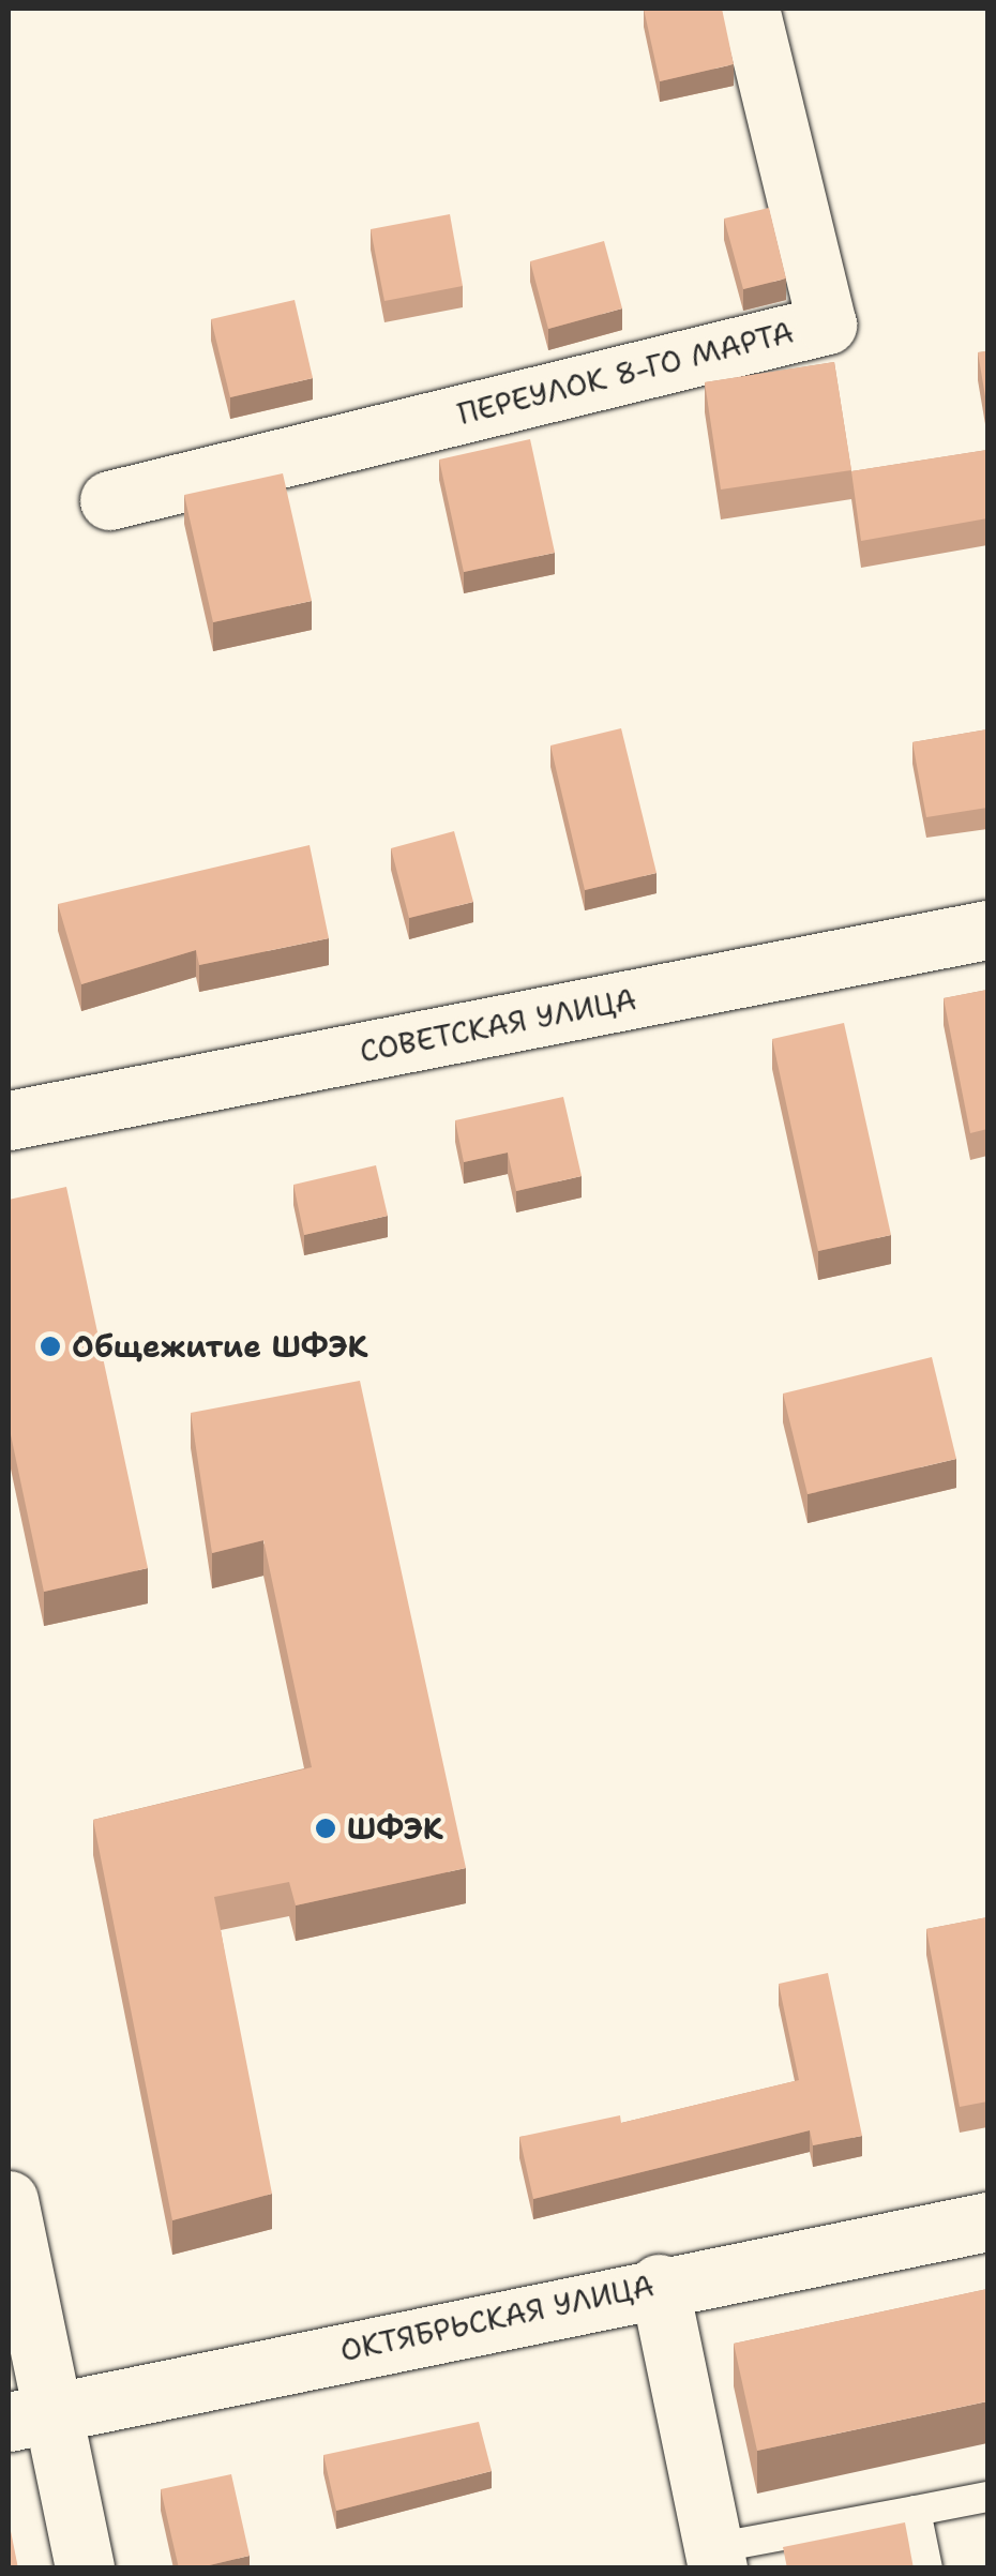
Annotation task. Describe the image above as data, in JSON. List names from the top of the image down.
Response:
{
  "streets": {
    "street": ["ПЕРЕУЛОК 8-ГО МАРТА", "СОВЕТСКАЯ УЛИЦА", "ОКТЯБРЬСКАЯ УЛИЦА"]
  },
  "places": ["Общежитие ШФЭК", "ШФЭК"]
}
